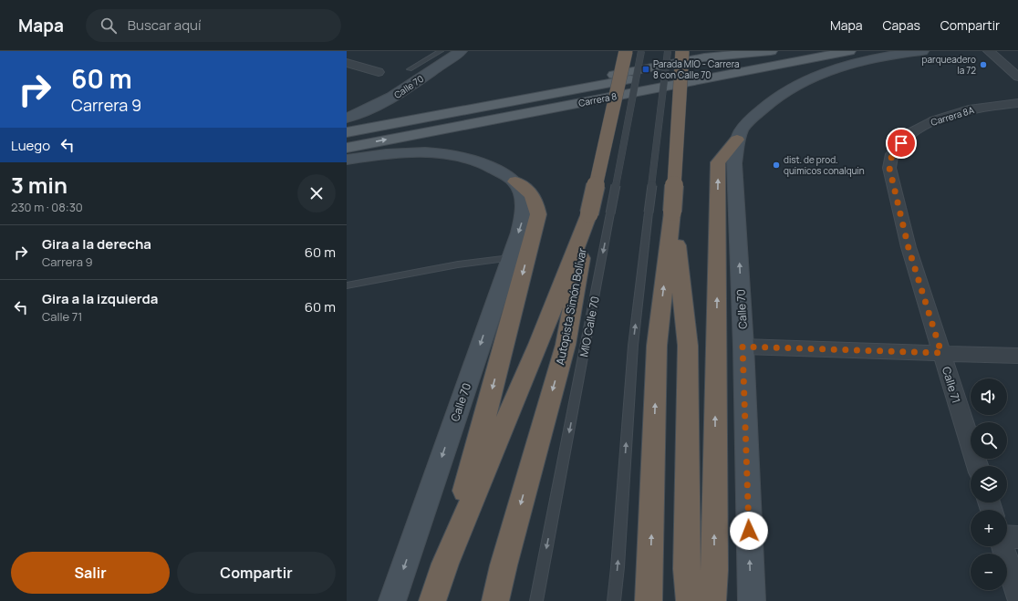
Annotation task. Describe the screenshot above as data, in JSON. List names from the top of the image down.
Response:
{
  "streets": {
    "highway": ["Autopista Simón Bolívar"],
    "main road": ["Carrera 8"],
    "street": ["Calle 70", "Carrera 8A", "Calle 71"],
    "lane": ["MIO Calle 70"]
  },
  "crossings": [
    ["Carrera 8A", "Calle 71"],
    ["Autopista Simón Bolívar", "MIO Calle 70"]
  ],
  "places": {
    "other": ["parqueadero la 72", "dist. de prod. quimicos conalquin"],
    "transit": ["Parada MIO - Carrera 8 con Calle 70"]
  },
  "page": {
    "header": "Mapa",
    "search": "Buscar aquí",
    "nav": ["Mapa", "Capas", "Compartir"],
    "turn": ["60 m", "Carrera 9"],
    "then": "Luego",
    "heading": ["3 min", "230 m · 08:30"],
    "list": [
      {
        "name": "Gira a la derecha",
        "note": "Carrera 9",
        "value": "60 m"
      },
      {
        "name": "Gira a la izquierda",
        "note": "Calle 71",
        "value": "60 m"
      }
    ],
    "map_buttons": ["+", "−"],
    "buttons": ["Salir", "Compartir"]
  }
}
